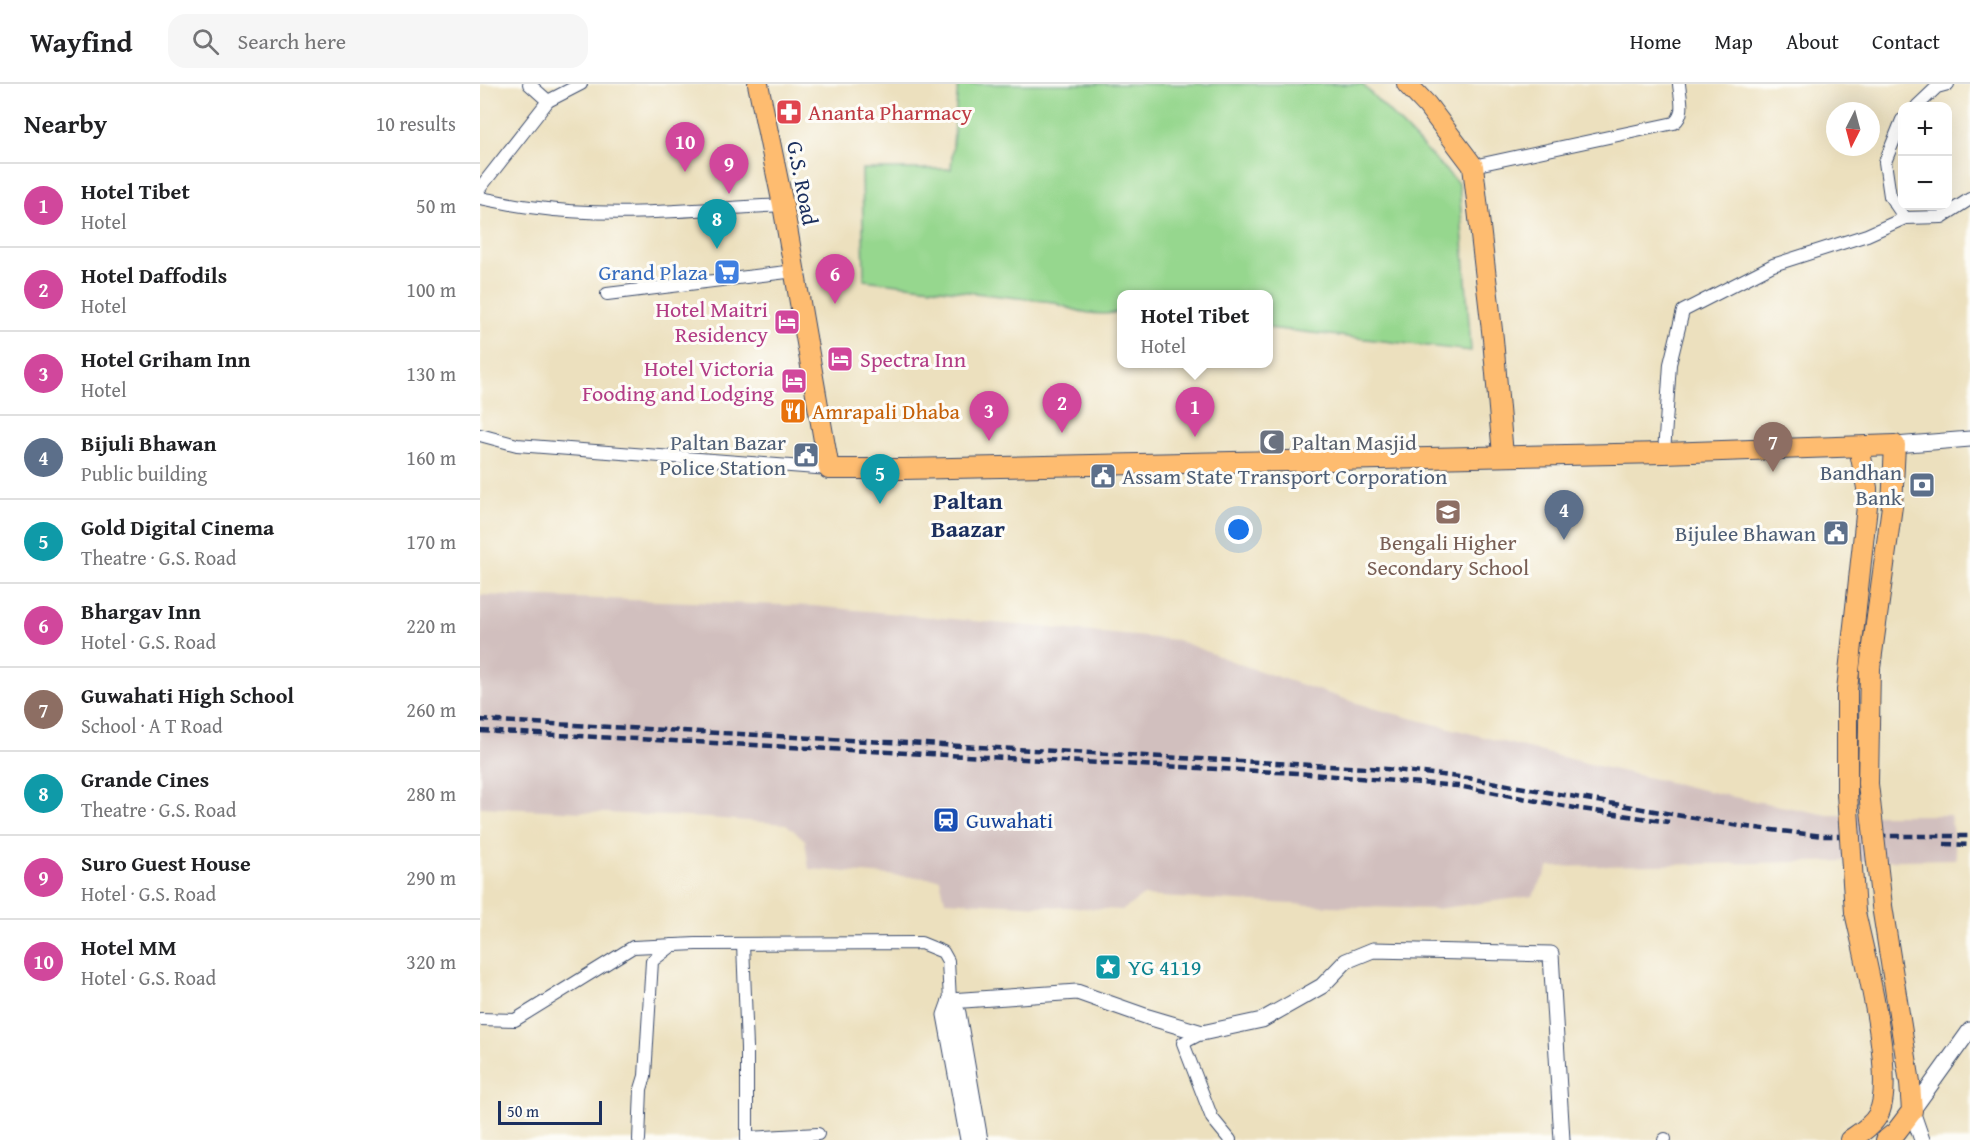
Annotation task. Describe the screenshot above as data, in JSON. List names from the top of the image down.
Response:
{
  "streets": {
    "main road": ["G.S. Road"]
  },
  "districts": ["Paltan Baazar"],
  "places": {
    "pharmacy": ["Ananta Pharmacy"],
    "supermarket": ["Grand Plaza"],
    "hotel": ["Hotel Maitri Residency", "Spectra Inn", "Hotel Victoria Fooding and Lodging"],
    "restaurant": ["Amrapali Dhaba"],
    "mosque": ["Paltan Masjid"],
    "public building": ["Paltan Bazar Police Station", "Assam State Transport Corporation", "Bijulee Bhawan"],
    "bank": ["Bandhan Bank"],
    "school or university": ["Bengali Higher Secondary School"],
    "station": ["Guwahati"],
    "place": ["YG 4119"]
  },
  "scale_bar": "50 m",
  "north": "bottom",
  "page": {
    "header": "Wayfind",
    "search": "Search here",
    "nav": [
      "Home",
      "Map",
      "About",
      "Contact"
    ],
    "heading": ["Nearby", "10 results"],
    "map_buttons": ["+", "−"],
    "pins": [
      "10",
      "9",
      "8",
      "6",
      "2",
      "1",
      "3",
      "7",
      "5",
      "4"
    ],
    "list": [
      {
        "mark": "1",
        "name": "Hotel Tibet",
        "note": "Hotel",
        "value": "50 m"
      },
      {
        "mark": "2",
        "name": "Hotel Daffodils",
        "note": "Hotel",
        "value": "100 m"
      },
      {
        "mark": "3",
        "name": "Hotel Griham Inn",
        "note": "Hotel",
        "value": "130 m"
      },
      {
        "mark": "4",
        "name": "Bijuli Bhawan",
        "note": "Public building",
        "value": "160 m"
      },
      {
        "mark": "5",
        "name": "Gold Digital Cinema",
        "note": "Theatre · G.S. Road",
        "value": "170 m"
      },
      {
        "mark": "6",
        "name": "Bhargav Inn",
        "note": "Hotel · G.S. Road",
        "value": "220 m"
      },
      {
        "mark": "7",
        "name": "Guwahati High School",
        "note": "School · A T Road",
        "value": "260 m"
      },
      {
        "mark": "8",
        "name": "Grande Cines",
        "note": "Theatre · G.S. Road",
        "value": "280 m"
      },
      {
        "mark": "9",
        "name": "Suro Guest House",
        "note": "Hotel · G.S. Road",
        "value": "290 m"
      },
      {
        "mark": "10",
        "name": "Hotel MM",
        "note": "Hotel · G.S. Road",
        "value": "320 m"
      }
    ],
    "popup": ["Hotel Tibet", "Hotel"],
    "scale": "50 m"
  }
}
